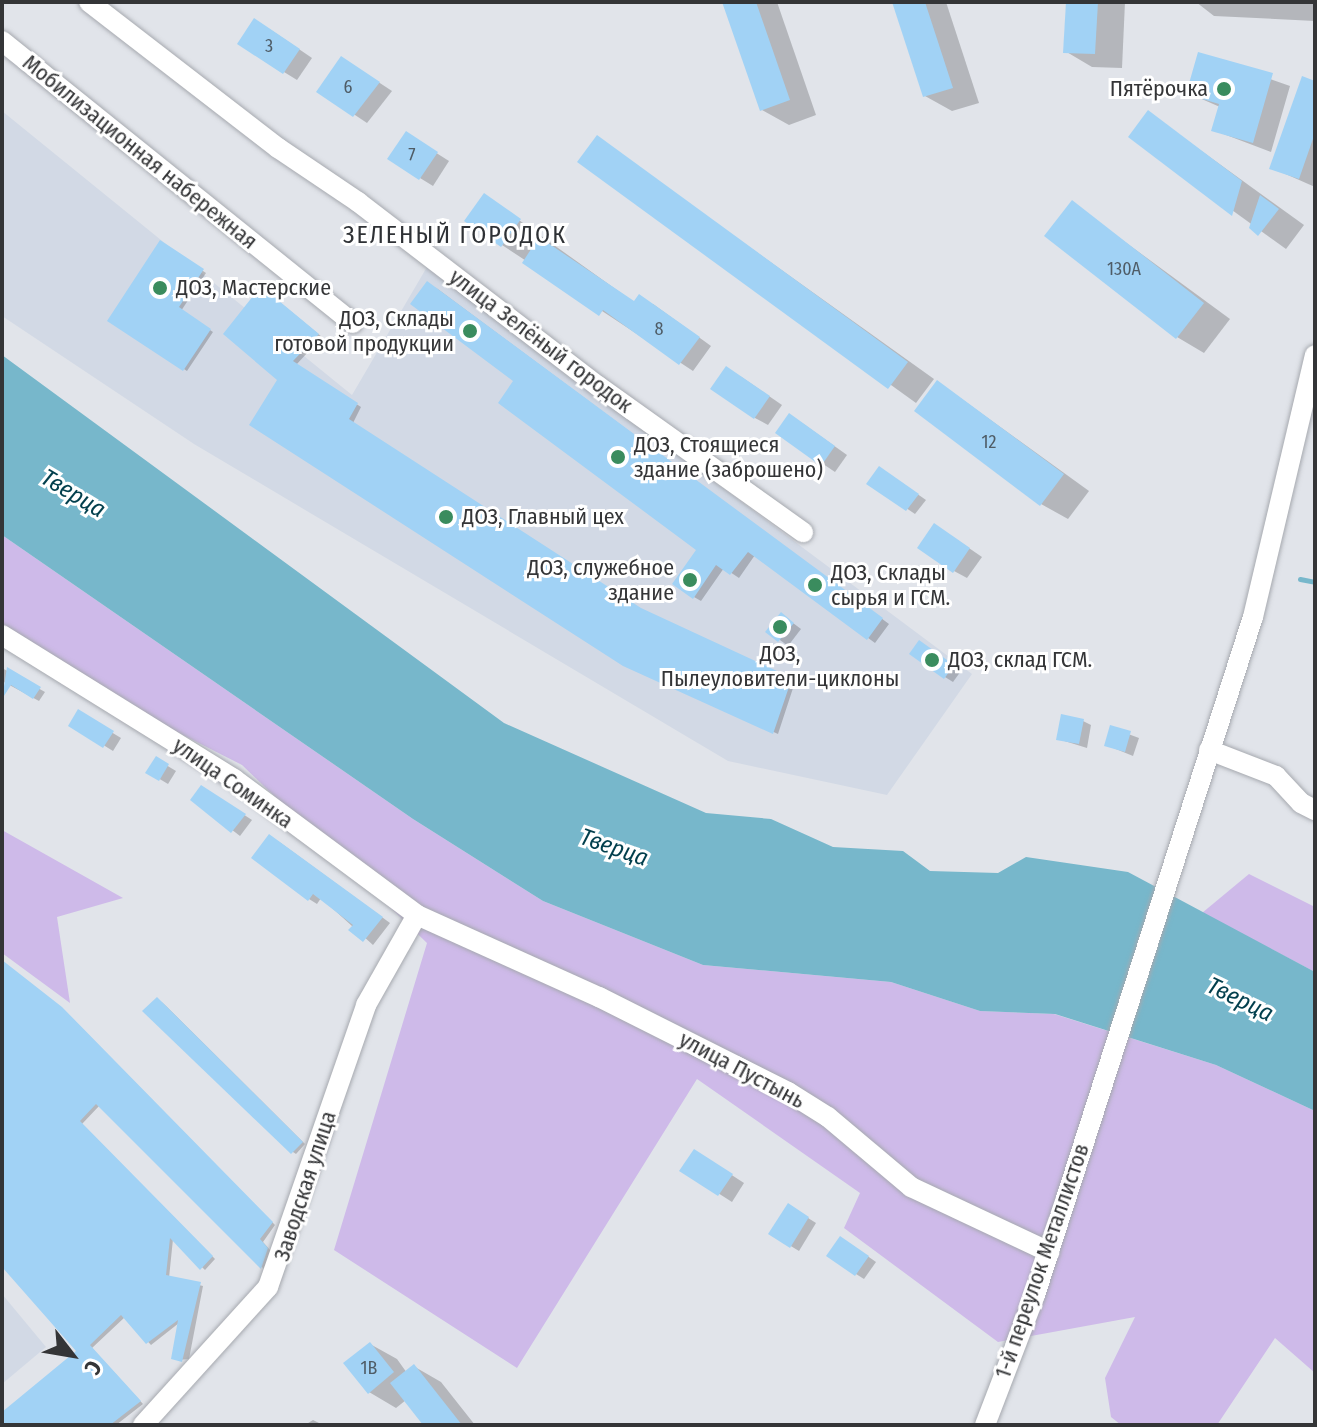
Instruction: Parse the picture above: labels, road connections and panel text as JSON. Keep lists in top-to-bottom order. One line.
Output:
{"streets":{"street":["Мобилизационная набережная","улица Зелёный городок","улица Соминка","улица Пустынь","Заводская улица","1-й переулок Металлистов"]},"crossings":[["улица Соминка","улица Пустынь"],["улица Соминка","Заводская улица"],["улица Пустынь","Заводская улица"],["улица Пустынь","1-й переулок Металлистов"]],"districts":["ЗЕЛЕНЫЙ ГОРОДОК"],"water":["Тверца"],"places":["Пятёрочка","ДОЗ, Мастерские","ДОЗ, Склады готовой продукции","ДОЗ, Стоящиеся здание (заброшено)","ДОЗ, Главный цех","ДОЗ, служебное здание","ДОЗ, Склады сырья и ГСМ.","ДОЗ, Пылеуловители-циклоны","ДОЗ, склад ГСМ."],"house_numbers":["3","6","7","130А","8","12","1В"],"north":"bottom right"}
